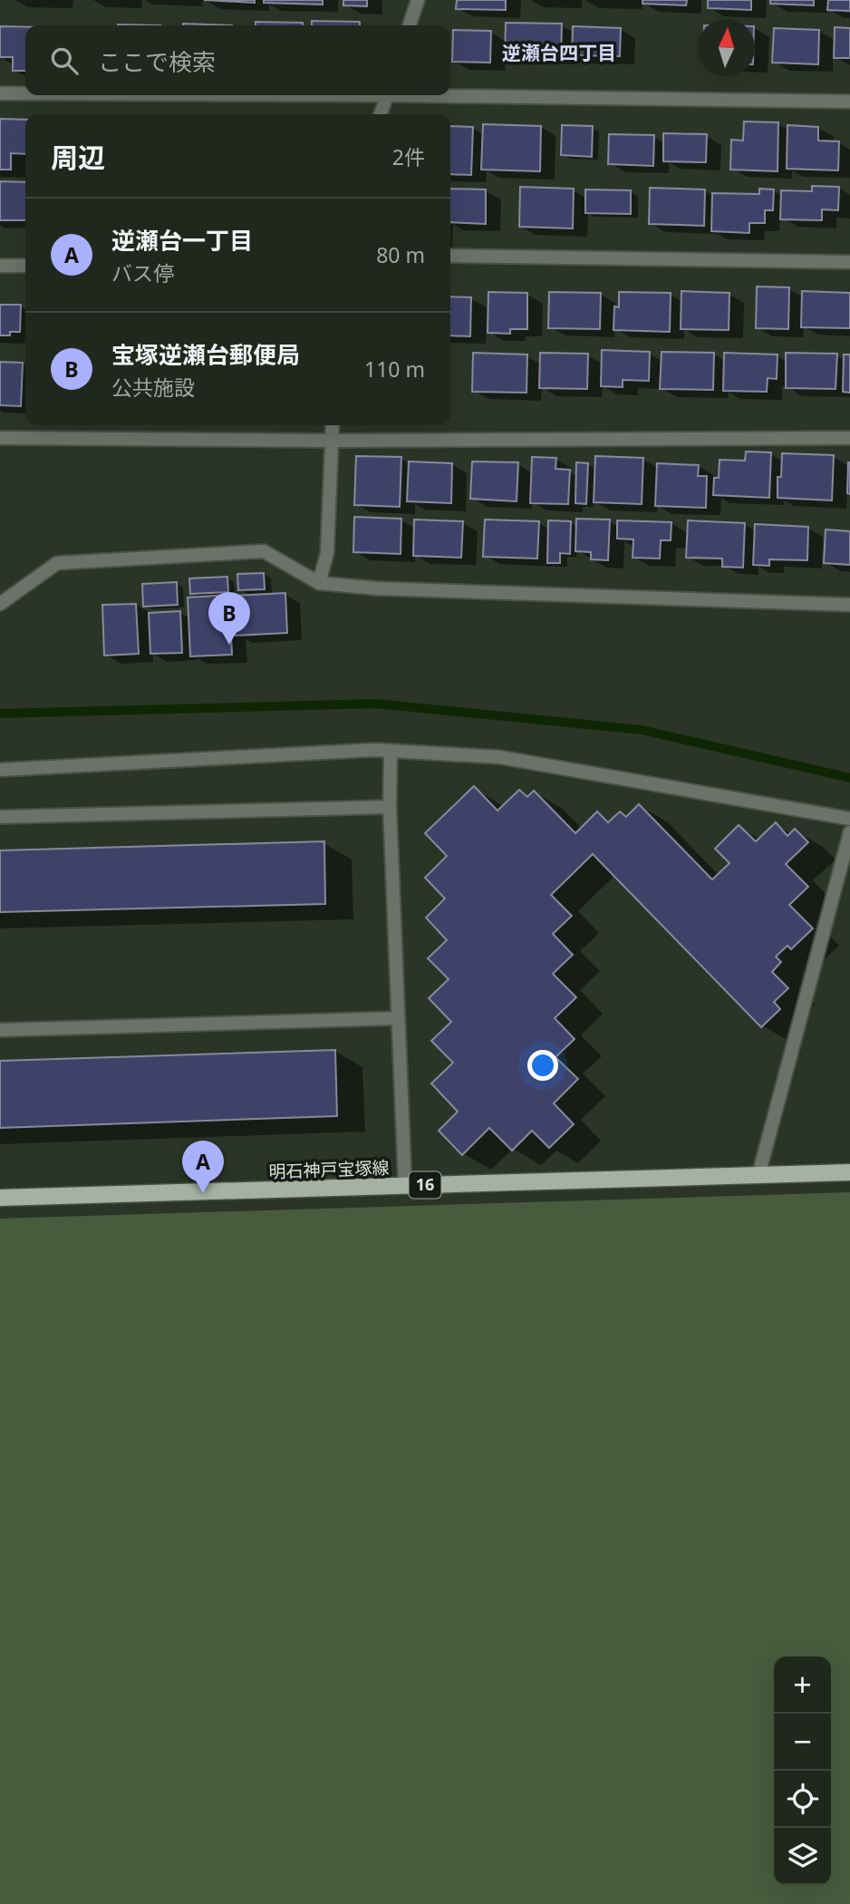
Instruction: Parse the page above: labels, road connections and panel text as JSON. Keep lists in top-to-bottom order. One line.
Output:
{"streets":{"main road":["明石神戸宝塚線","16"]},"districts":["逆瀬台四丁目"],"north":"top","page":{"search":"ここで検索","heading":["周辺","2件"],"list":[{"mark":"A","name":"逆瀬台一丁目","note":"バス停","value":"80 m"},{"mark":"B","name":"宝塚逆瀬台郵便局","note":"公共施設","value":"110 m"}],"pins":["B","A"],"map_buttons":["+","−"]}}
